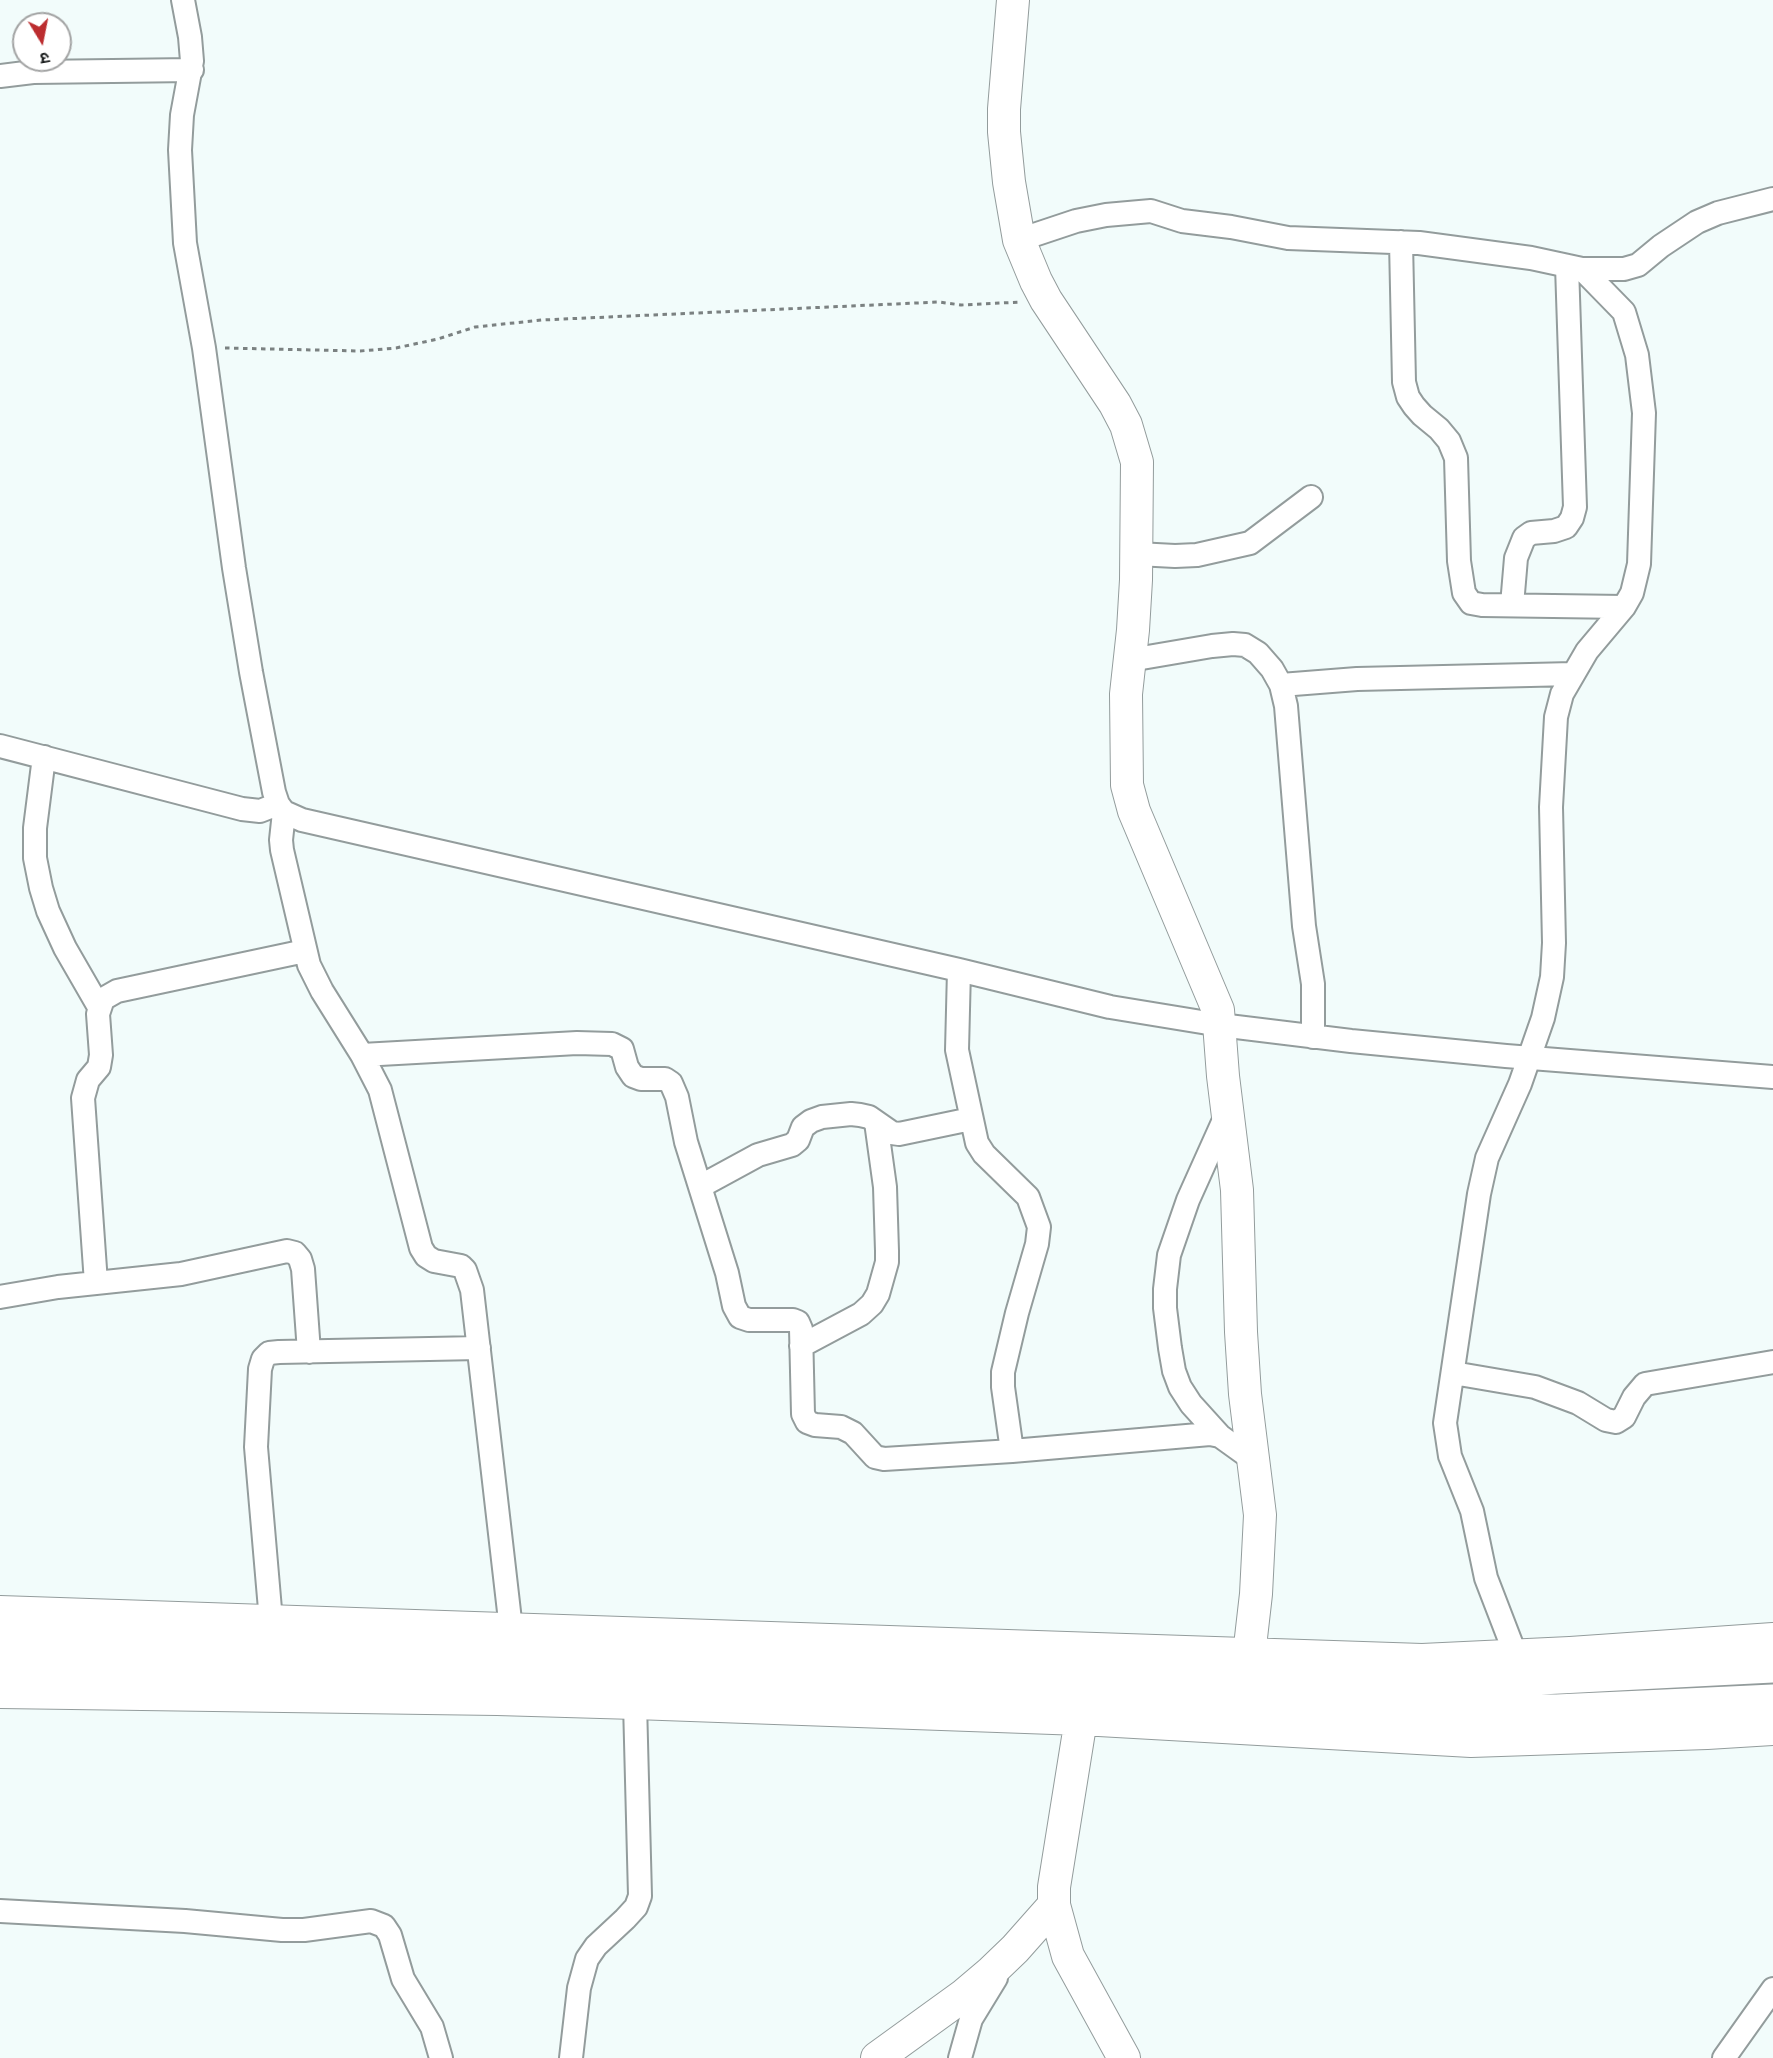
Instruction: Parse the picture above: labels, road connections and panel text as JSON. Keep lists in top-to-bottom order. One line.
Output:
{"north":"bottom"}
